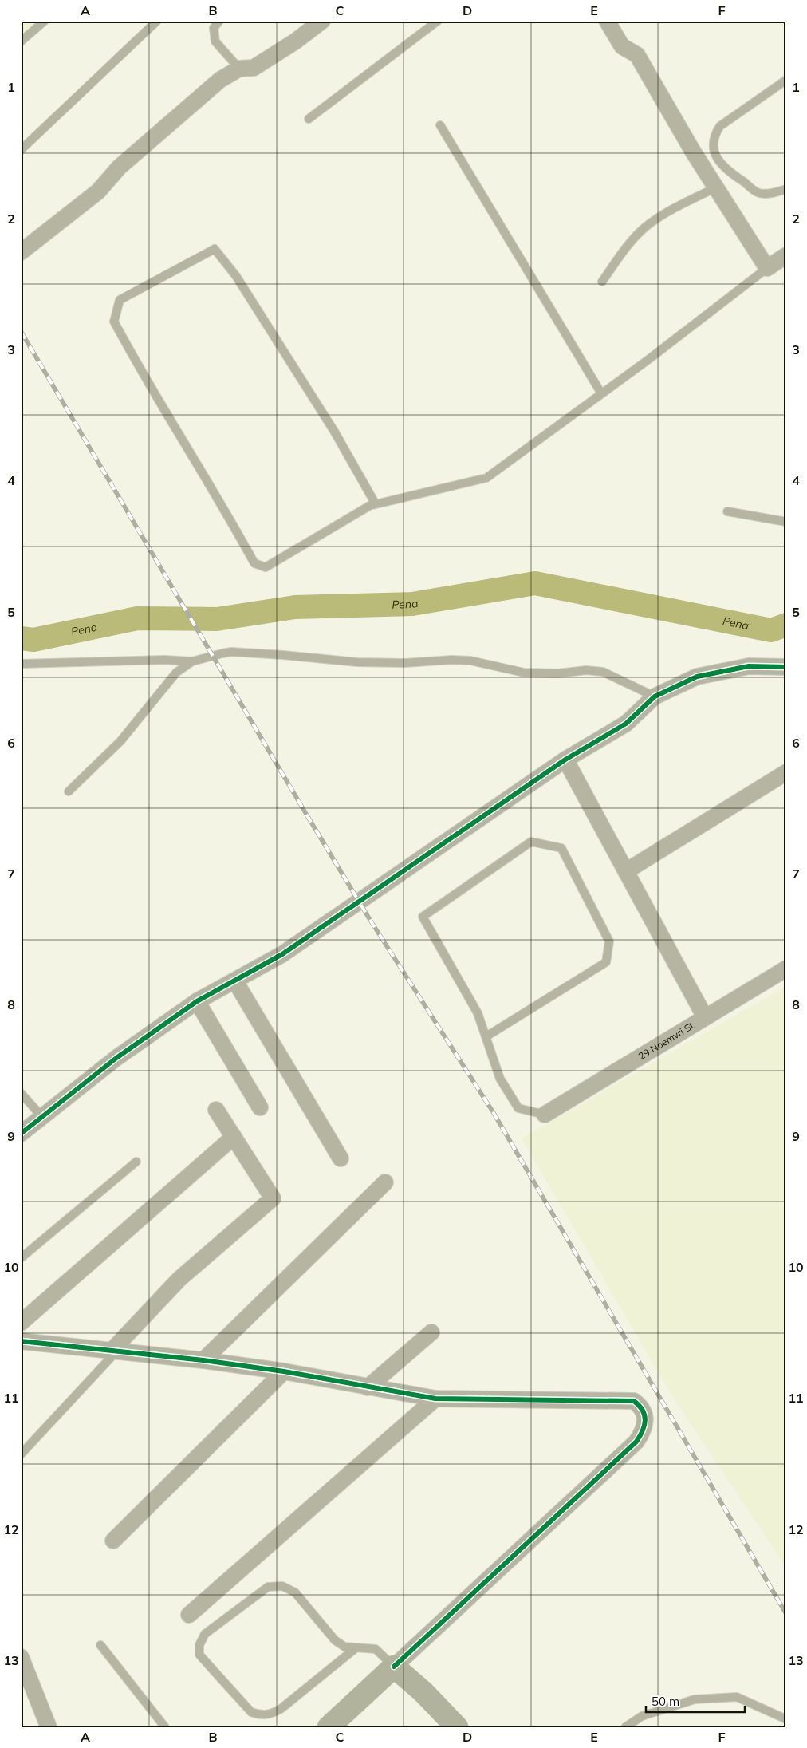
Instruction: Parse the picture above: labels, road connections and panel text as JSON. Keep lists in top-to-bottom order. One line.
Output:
{"streets":{"street":["29 Noemvri St"]},"water":["Pena"],"scale_bar":"50 m","grid":{"columns":["A","B","C","D","E","F"],"rows":["1","2","3","4","5","6","7","8","9","10","11","12","13"]}}
